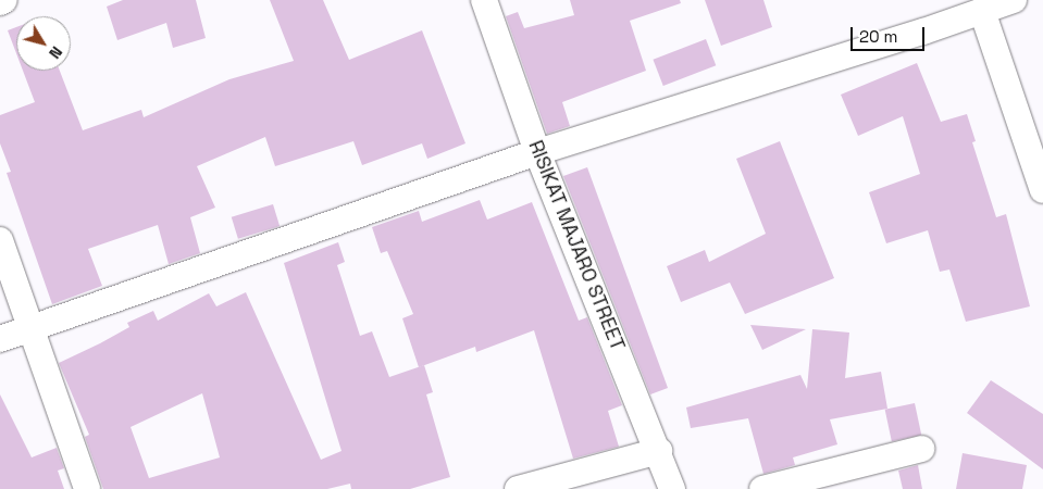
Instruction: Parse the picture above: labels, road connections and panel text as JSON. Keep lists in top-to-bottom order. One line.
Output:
{"streets":{"street":["RISIKAT MAJARO STREET"]},"scale_bar":"20 m","north":"bottom right"}
